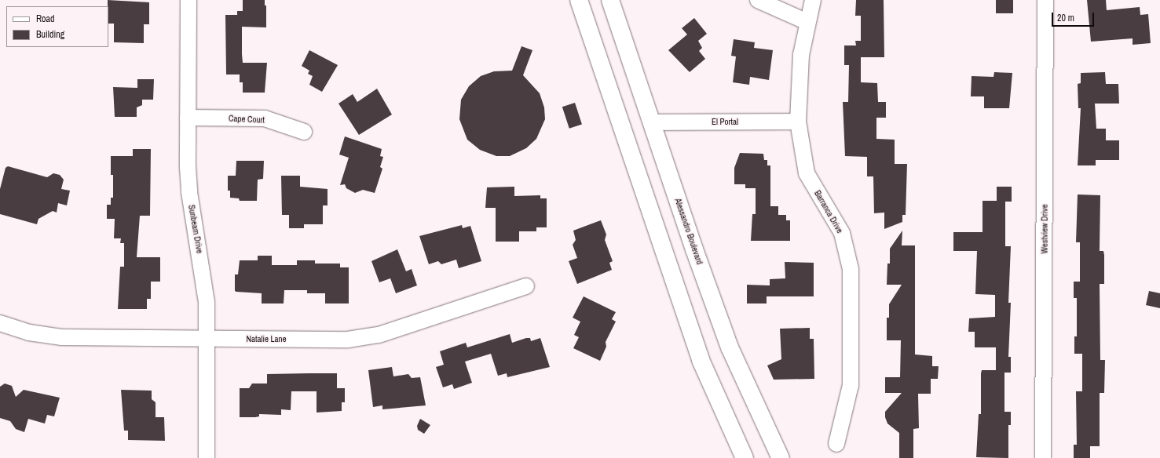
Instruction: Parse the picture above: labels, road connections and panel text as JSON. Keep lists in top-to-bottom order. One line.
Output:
{"streets":{"main road":["Alessandro Boulevard"],"street":["Cape Court","El Portal","Barranca Drive","Sunbeam Drive","Westview Drive","Natalie Lane"]},"crossings":[["Cape Court","Sunbeam Drive"],["El Portal","Barranca Drive"],["El Portal","Alessandro Boulevard"],["Sunbeam Drive","Natalie Lane"]],"legend":["Road","Building"],"scale_bar":"20 m"}
